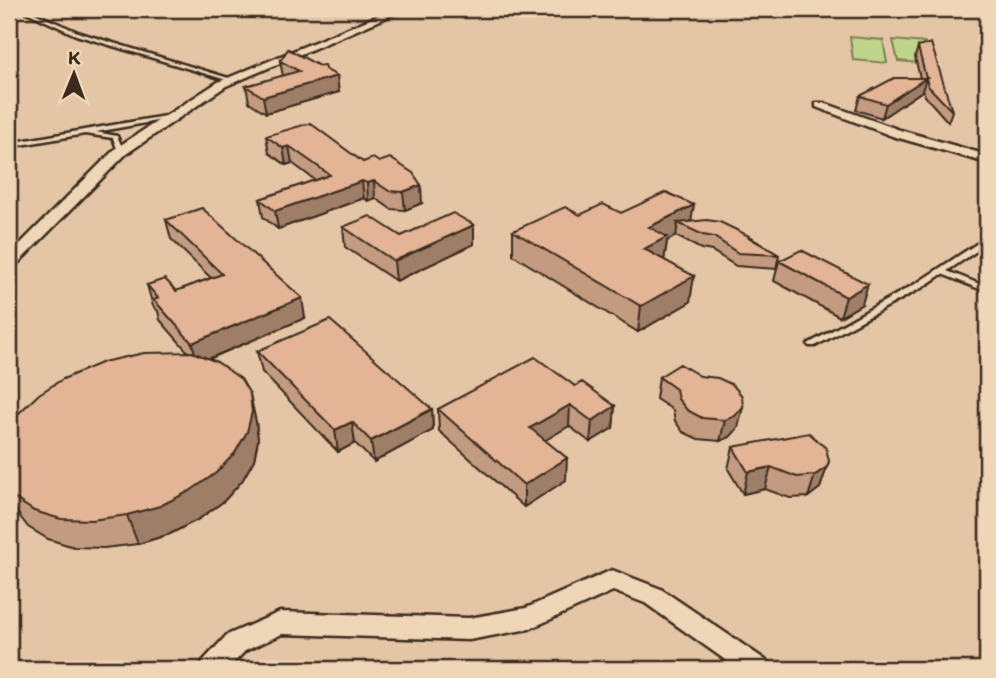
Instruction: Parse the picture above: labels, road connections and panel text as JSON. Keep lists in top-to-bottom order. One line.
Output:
{"north":"top"}
